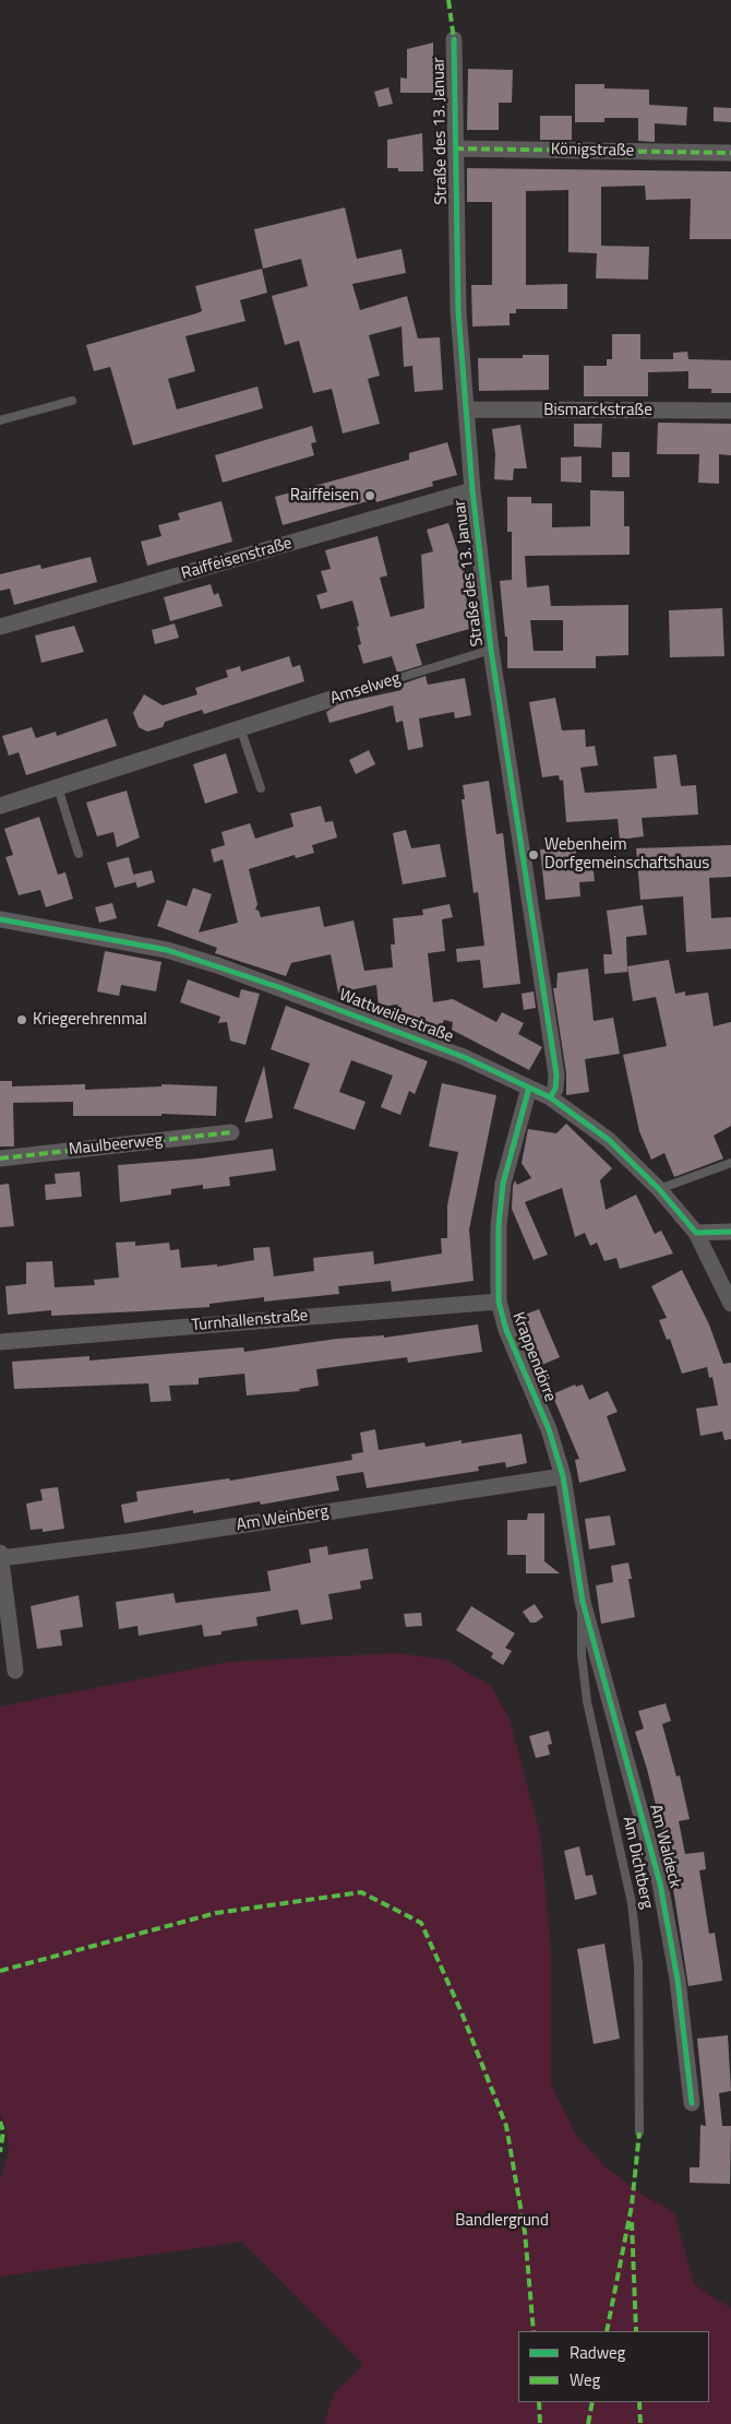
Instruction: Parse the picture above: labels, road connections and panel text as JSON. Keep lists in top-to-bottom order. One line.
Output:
{"streets":{"street":["Straße des 13. Januar","Königstraße","Bismarckstraße","Raiffeisenstraße","Amselweg","Wattweilerstraße","Maulbeerweg","Turnhallenstraße","Krappendörre","Am Weinberg","Am Waldeck"],"lane":["Am Dichtberg"]},"crossings":[["Straße des 13. Januar","Königstraße"],["Straße des 13. Januar","Bismarckstraße"],["Straße des 13. Januar","Raiffeisenstraße"],["Straße des 13. Januar","Amselweg"],["Straße des 13. Januar","Wattweilerstraße"],["Wattweilerstraße","Krappendörre"],["Turnhallenstraße","Krappendörre"],["Krappendörre","Am Weinberg"],["Krappendörre","Am Waldeck"],["Krappendörre","Am Dichtberg"],["Am Waldeck","Am Dichtberg"]],"parks":["Bandlergrund"],"places":["Raiffeisen","Webenheim Dorfgemeinschaftshaus","Kriegerehrenmal"],"legend":["Radweg","Weg"]}
